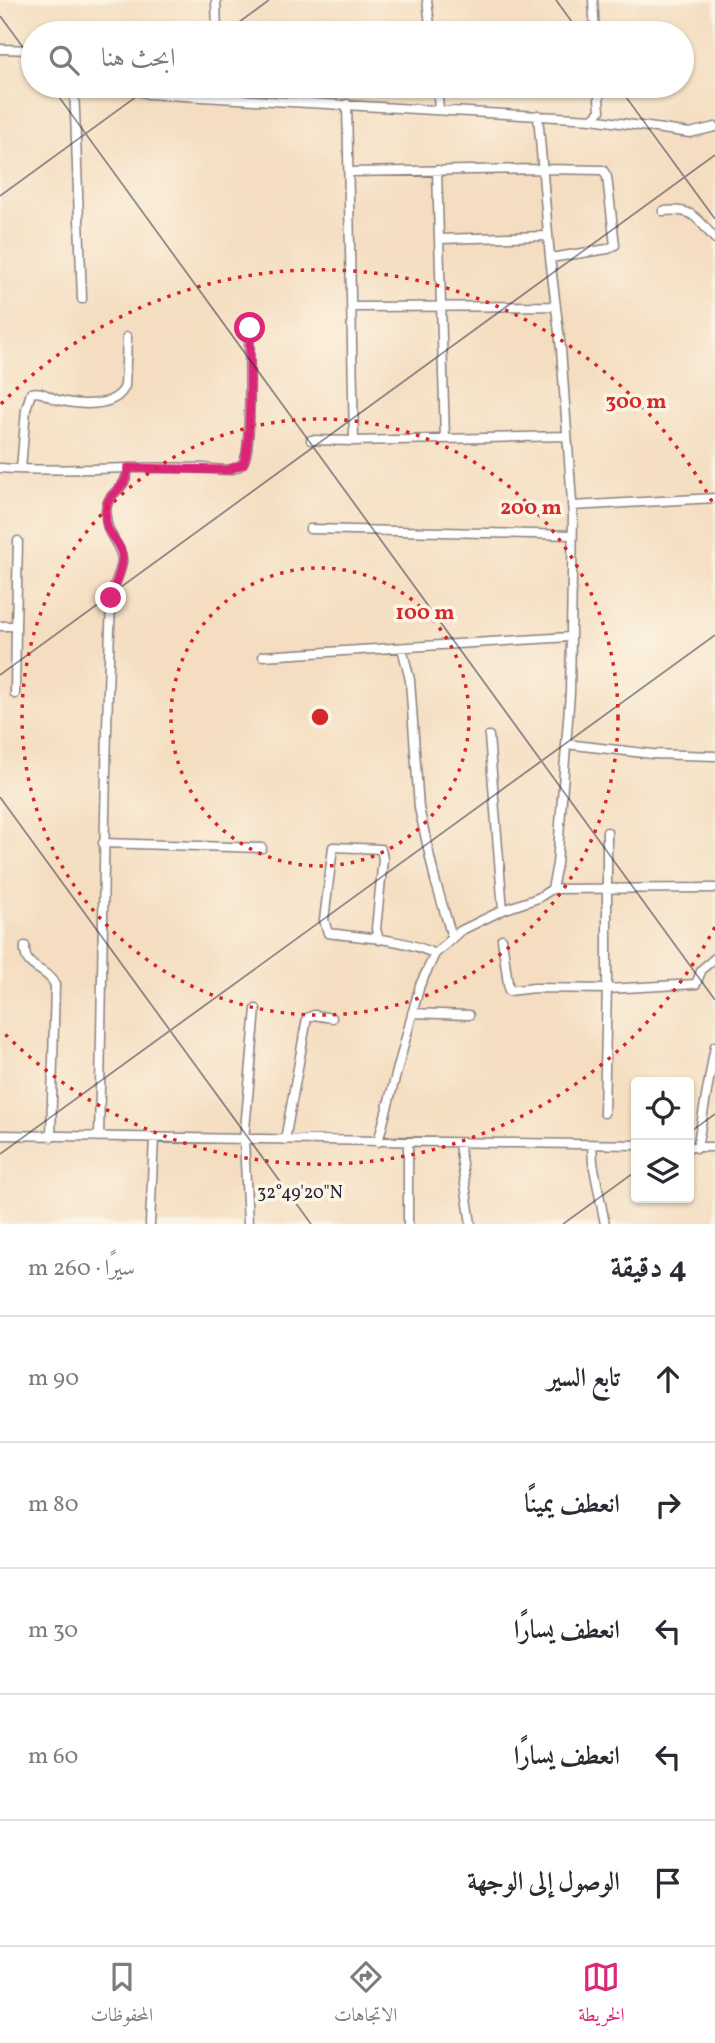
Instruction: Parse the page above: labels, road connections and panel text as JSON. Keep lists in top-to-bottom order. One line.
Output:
{"page":{"search":"ابحث هنا","heading":["4 دقيقة","سيرًا · 260 m"],"list":[["تابع السير","90 m"],["انعطف يمينًا","80 m"],["انعطف يسارًا","30 m"],["انعطف يسارًا","60 m"],"الوصول إلى الوجهة"],"nav":["الخريطة","الاتجاهات","المحفوظات"]},"coordinates":["32°49'20\"N"],"rings":["300 m","200 m","100 m"]}
